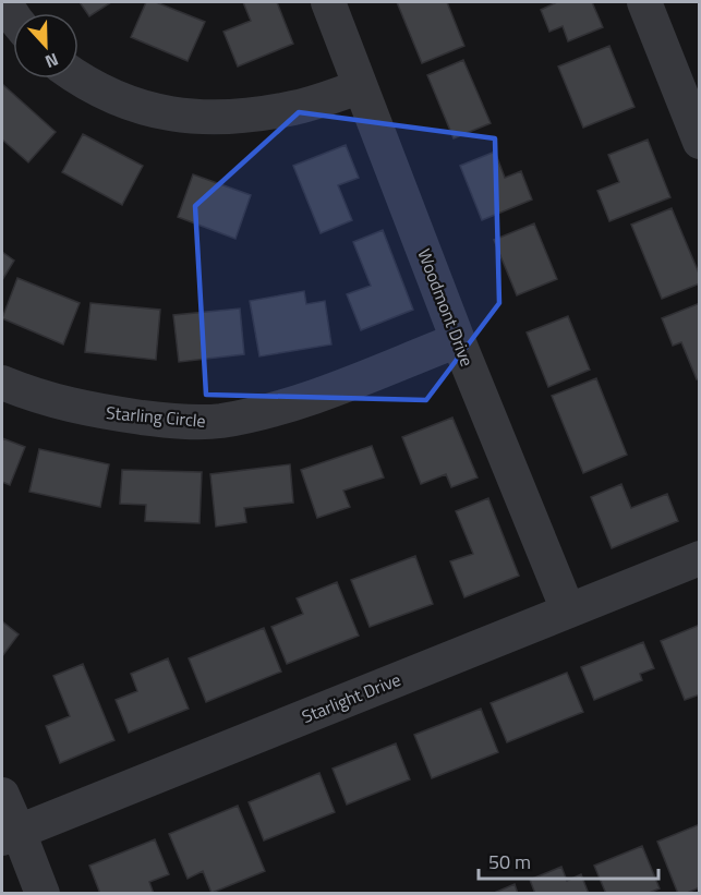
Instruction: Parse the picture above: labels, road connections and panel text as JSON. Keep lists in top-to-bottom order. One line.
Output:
{"streets":{"street":["Woodmont Drive","Starling Circle","Starlight Drive"]},"crossings":[["Woodmont Drive","Starling Circle"],["Woodmont Drive","Starlight Drive"]],"scale_bar":"50 m","north":"bottom"}
